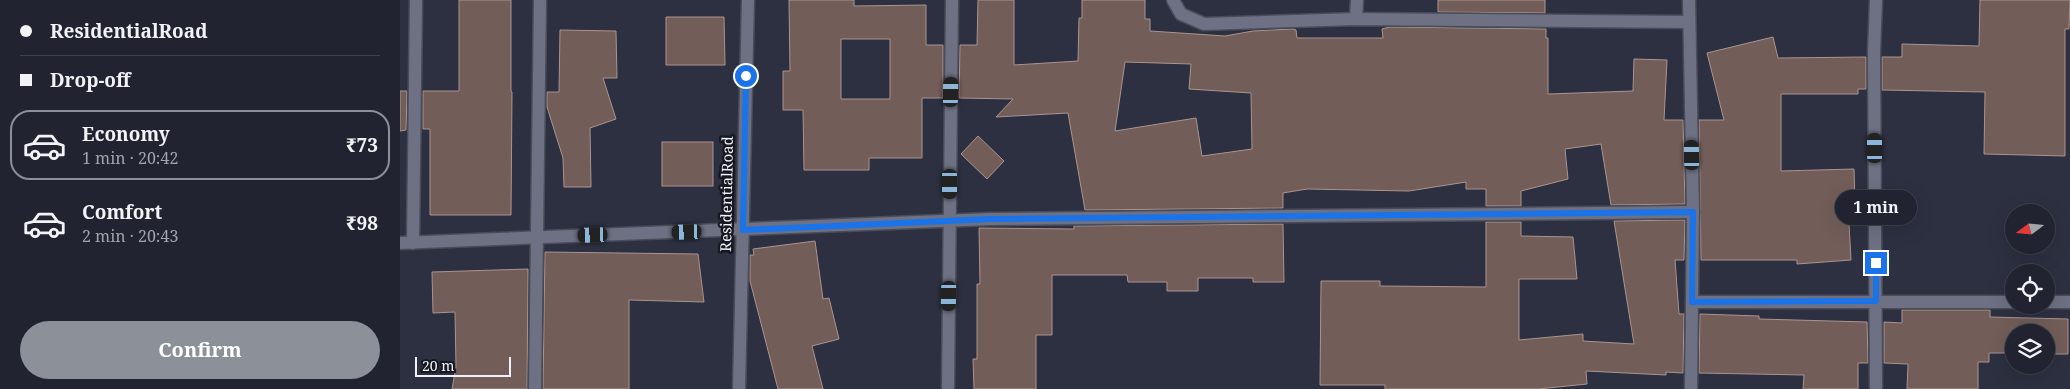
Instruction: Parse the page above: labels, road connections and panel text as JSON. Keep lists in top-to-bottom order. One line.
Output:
{"streets":{"street":["ResidentialRoad"]},"scale_bar":"20 m","north":"left","page":{"banner":["ResidentialRoad","Drop-off"],"list":[{"name":"Economy","note":"1 min · 20:42","value":"₹73"},{"name":"Comfort","note":"2 min · 20:43","value":"₹98"}],"bubble":"1 min","buttons":"Confirm","scale":"20 m"}}
